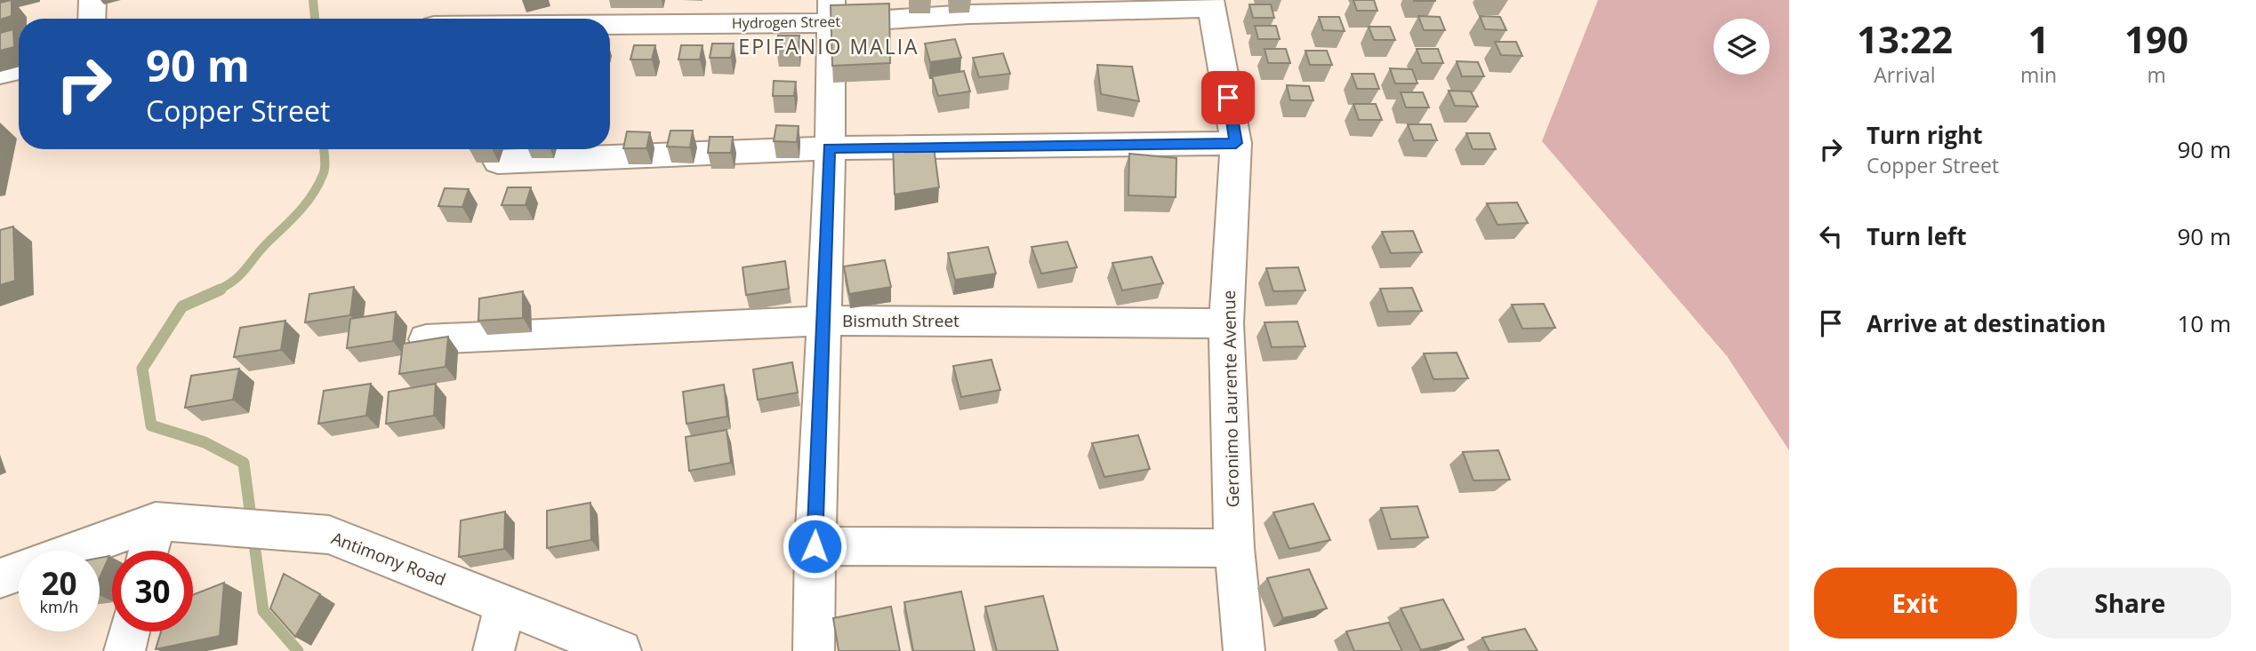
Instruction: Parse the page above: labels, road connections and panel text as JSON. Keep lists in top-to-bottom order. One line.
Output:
{"streets":{"street":["Hydrogen Street","Bismuth Street","Geronimo Laurente Avenue","Antimony Road"]},"crossings":[["Hydrogen Street","Geronimo Laurente Avenue"],["Bismuth Street","Geronimo Laurente Avenue"]],"districts":["EPIFANIO MALIA"],"page":{"eta":["13:22","Arrival","1","min","190","m"],"turn":["90 m","Copper Street"],"list":[{"name":"Turn right","note":"Copper Street","value":"90 m"},{"name":"Turn left","value":"90 m"},{"name":"Arrive at destination","value":"10 m"}],"speed":"20 km/h","limit":"30","buttons":["Exit","Share"]}}
